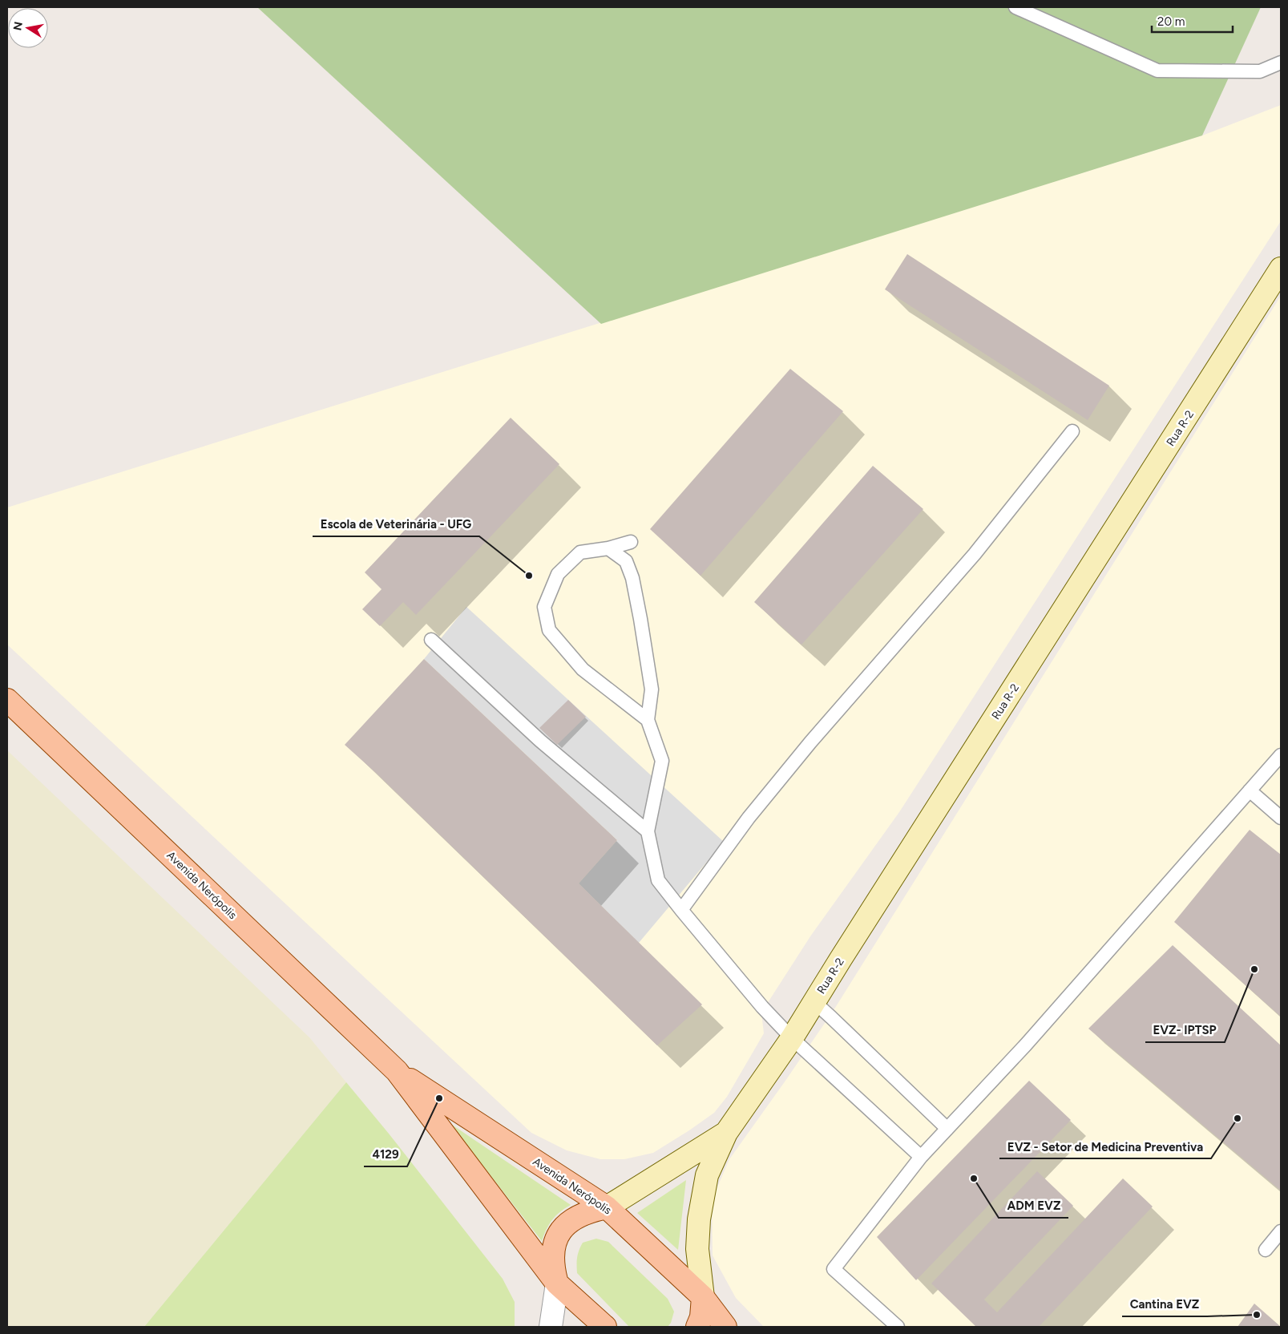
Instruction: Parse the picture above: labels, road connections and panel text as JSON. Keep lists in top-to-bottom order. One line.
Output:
{"streets":{"main road":["Avenida Nerópolis"],"street":["Rua R-2"]},"crossings":[["Rua R-2","Avenida Nerópolis"]],"places":["Escola de Veterinária - UFG","EVZ- IPTSP","4129","EVZ - Setor de Medicina Preventiva","ADM EVZ","Cantina EVZ"],"scale_bar":"20 m","north":"left"}
